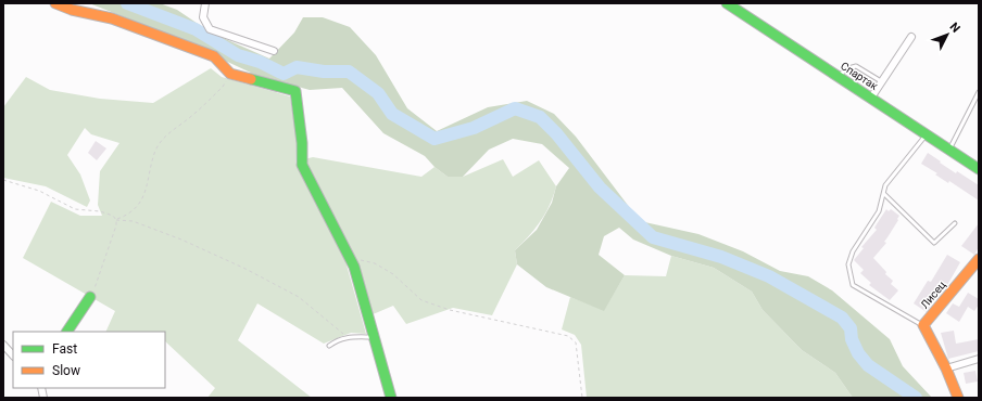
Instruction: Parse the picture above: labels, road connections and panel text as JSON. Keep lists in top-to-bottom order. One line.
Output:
{"streets":{"street":["Спартак","Лисец"]},"legend":["Fast","Slow"],"north":"top right"}
